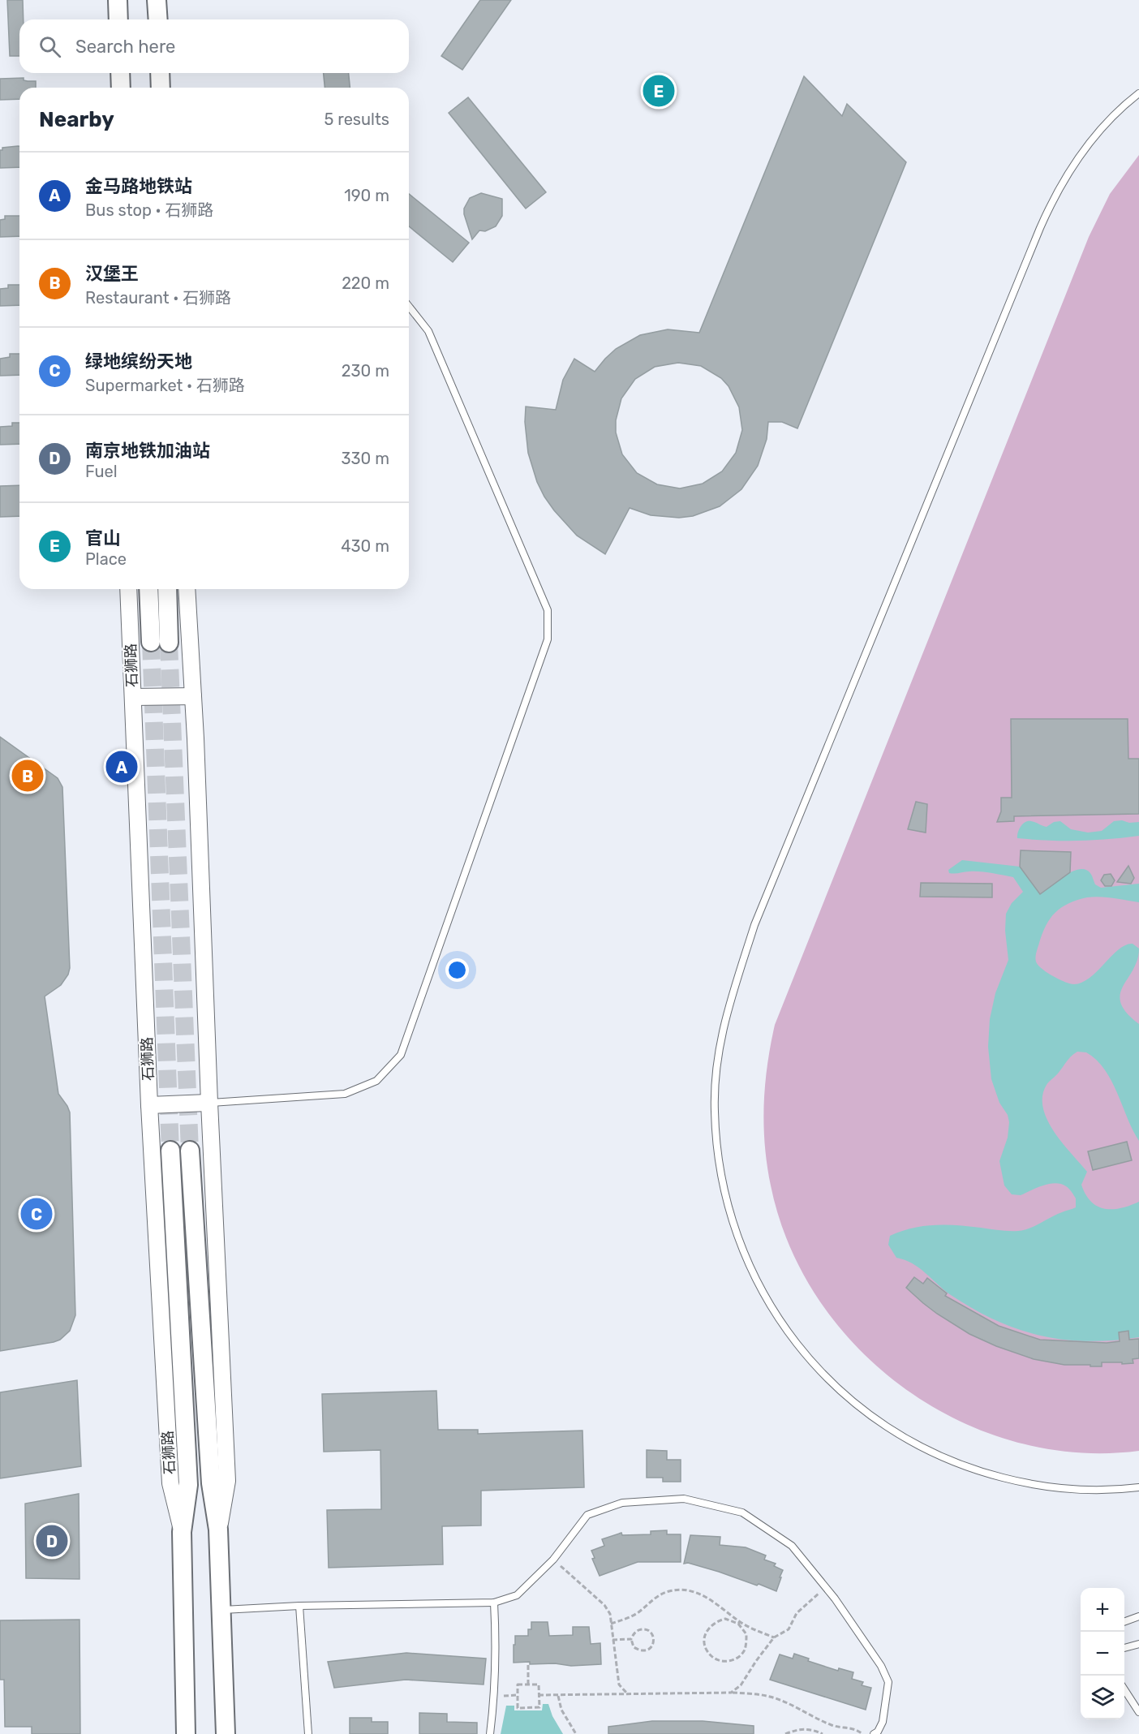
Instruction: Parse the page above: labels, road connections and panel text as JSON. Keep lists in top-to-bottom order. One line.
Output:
{"streets":{"main road":["石狮路"]},"page":{"search":"Search here","pins":["E","A","B","C","D"],"heading":["Nearby","5 results"],"list":[{"mark":"A","name":"金马路地铁站","note":"Bus stop · 石狮路","value":"190 m"},{"mark":"B","name":"汉堡王","note":"Restaurant · 石狮路","value":"220 m"},{"mark":"C","name":"绿地缤纷天地","note":"Supermarket · 石狮路","value":"230 m"},{"mark":"D","name":"南京地铁加油站","note":"Fuel","value":"330 m"},{"mark":"E","name":"官山","note":"Place","value":"430 m"}],"map_buttons":["+","−"]}}
